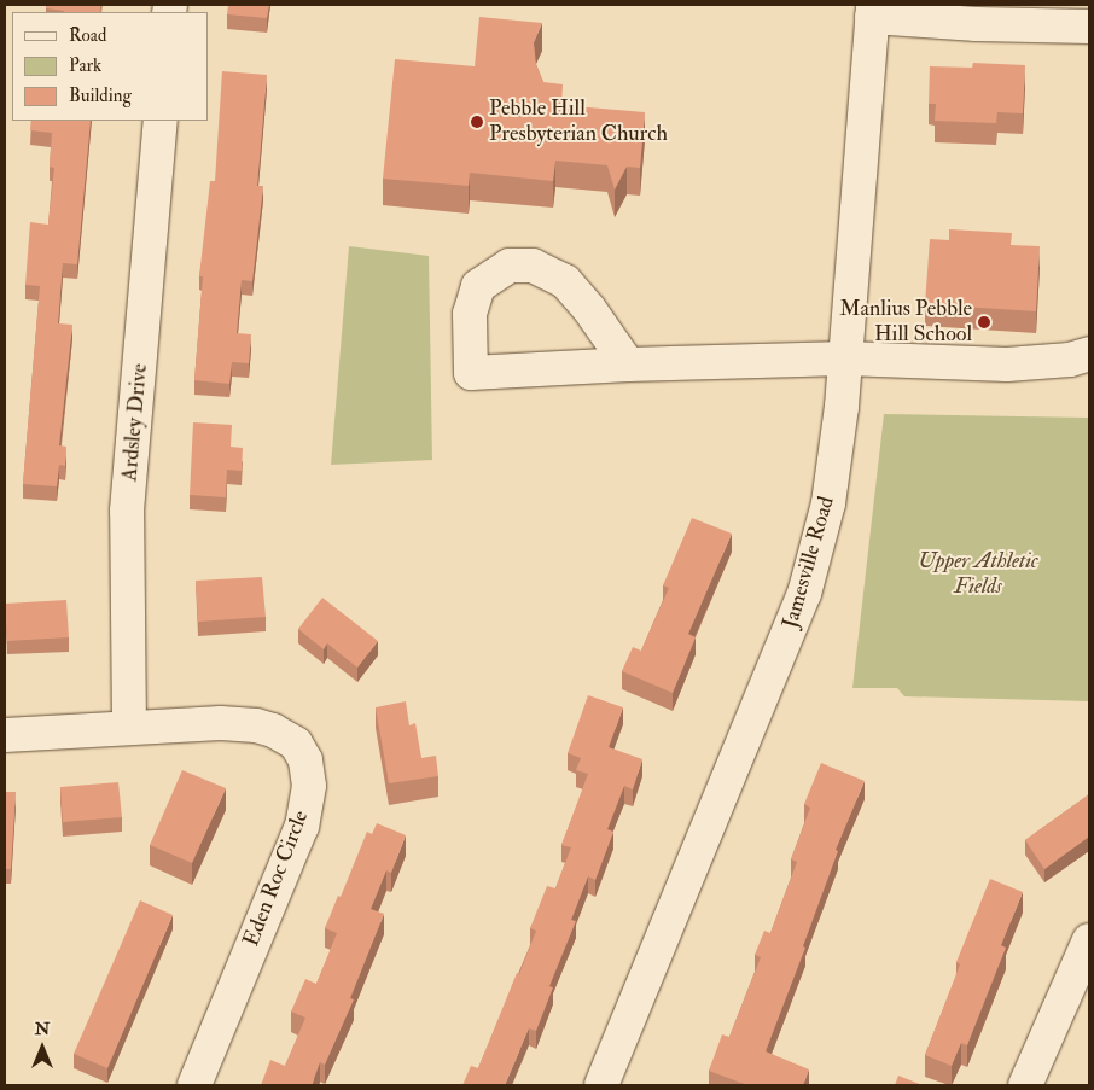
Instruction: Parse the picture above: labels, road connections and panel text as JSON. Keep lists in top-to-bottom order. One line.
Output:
{"streets":{"street":["Ardsley Drive","Jamesville Road","Eden Roc Circle"]},"crossings":[["Ardsley Drive","Eden Roc Circle"]],"parks":["Upper Athletic Fields"],"places":["Pebble Hill Presbyterian Church","Manlius Pebble Hill School"],"legend":["Road","Park","Building"],"north":"top"}
